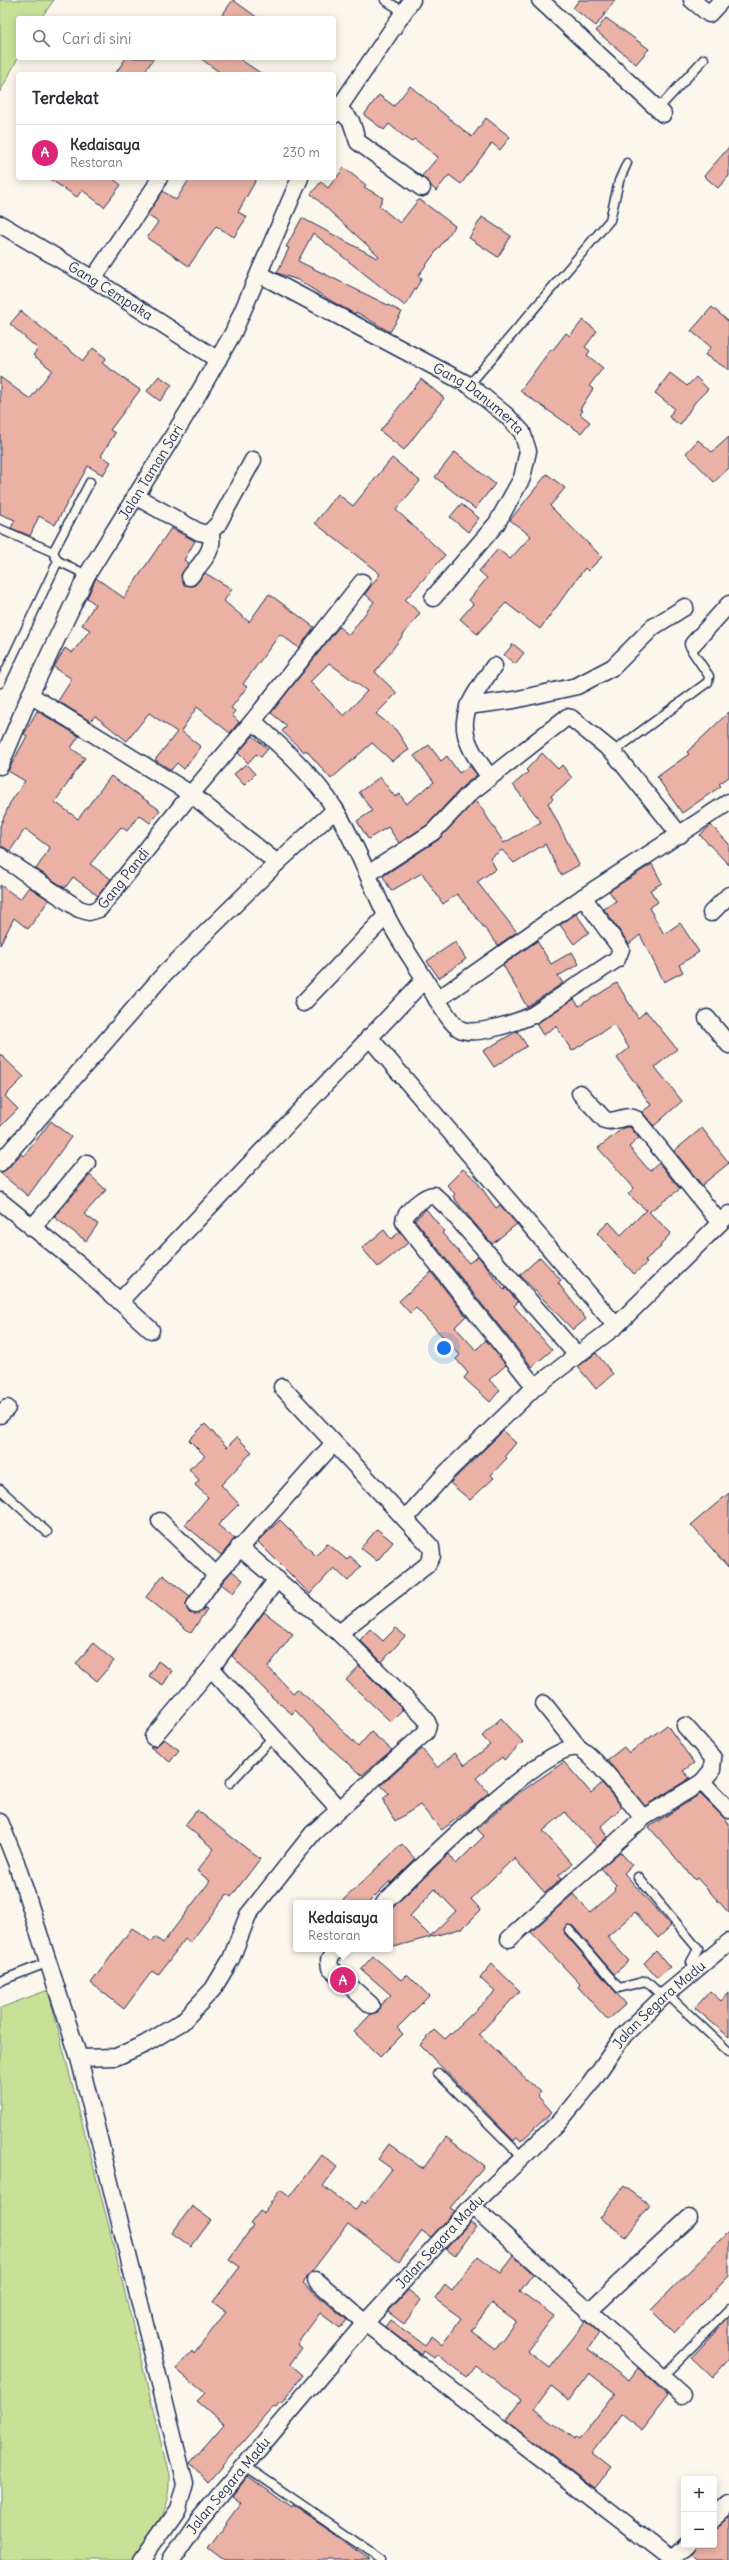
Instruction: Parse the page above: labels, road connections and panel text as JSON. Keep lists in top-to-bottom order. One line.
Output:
{"streets":{"street":["Gang Cempaka","Gang Danumerta","Jalan Taman Sari","Gang Pandi","Jalan Segara Madu"]},"crossings":[["Gang Cempaka","Jalan Taman Sari"],["Gang Danumerta","Jalan Taman Sari"]],"page":{"search":"Cari di sini","heading":"Terdekat","list":[{"mark":"A","name":"Kedaisaya","note":"Restoran","value":"230 m"}],"popup":["Kedaisaya","Restoran"],"pins":"A","map_buttons":["+","−"]}}
